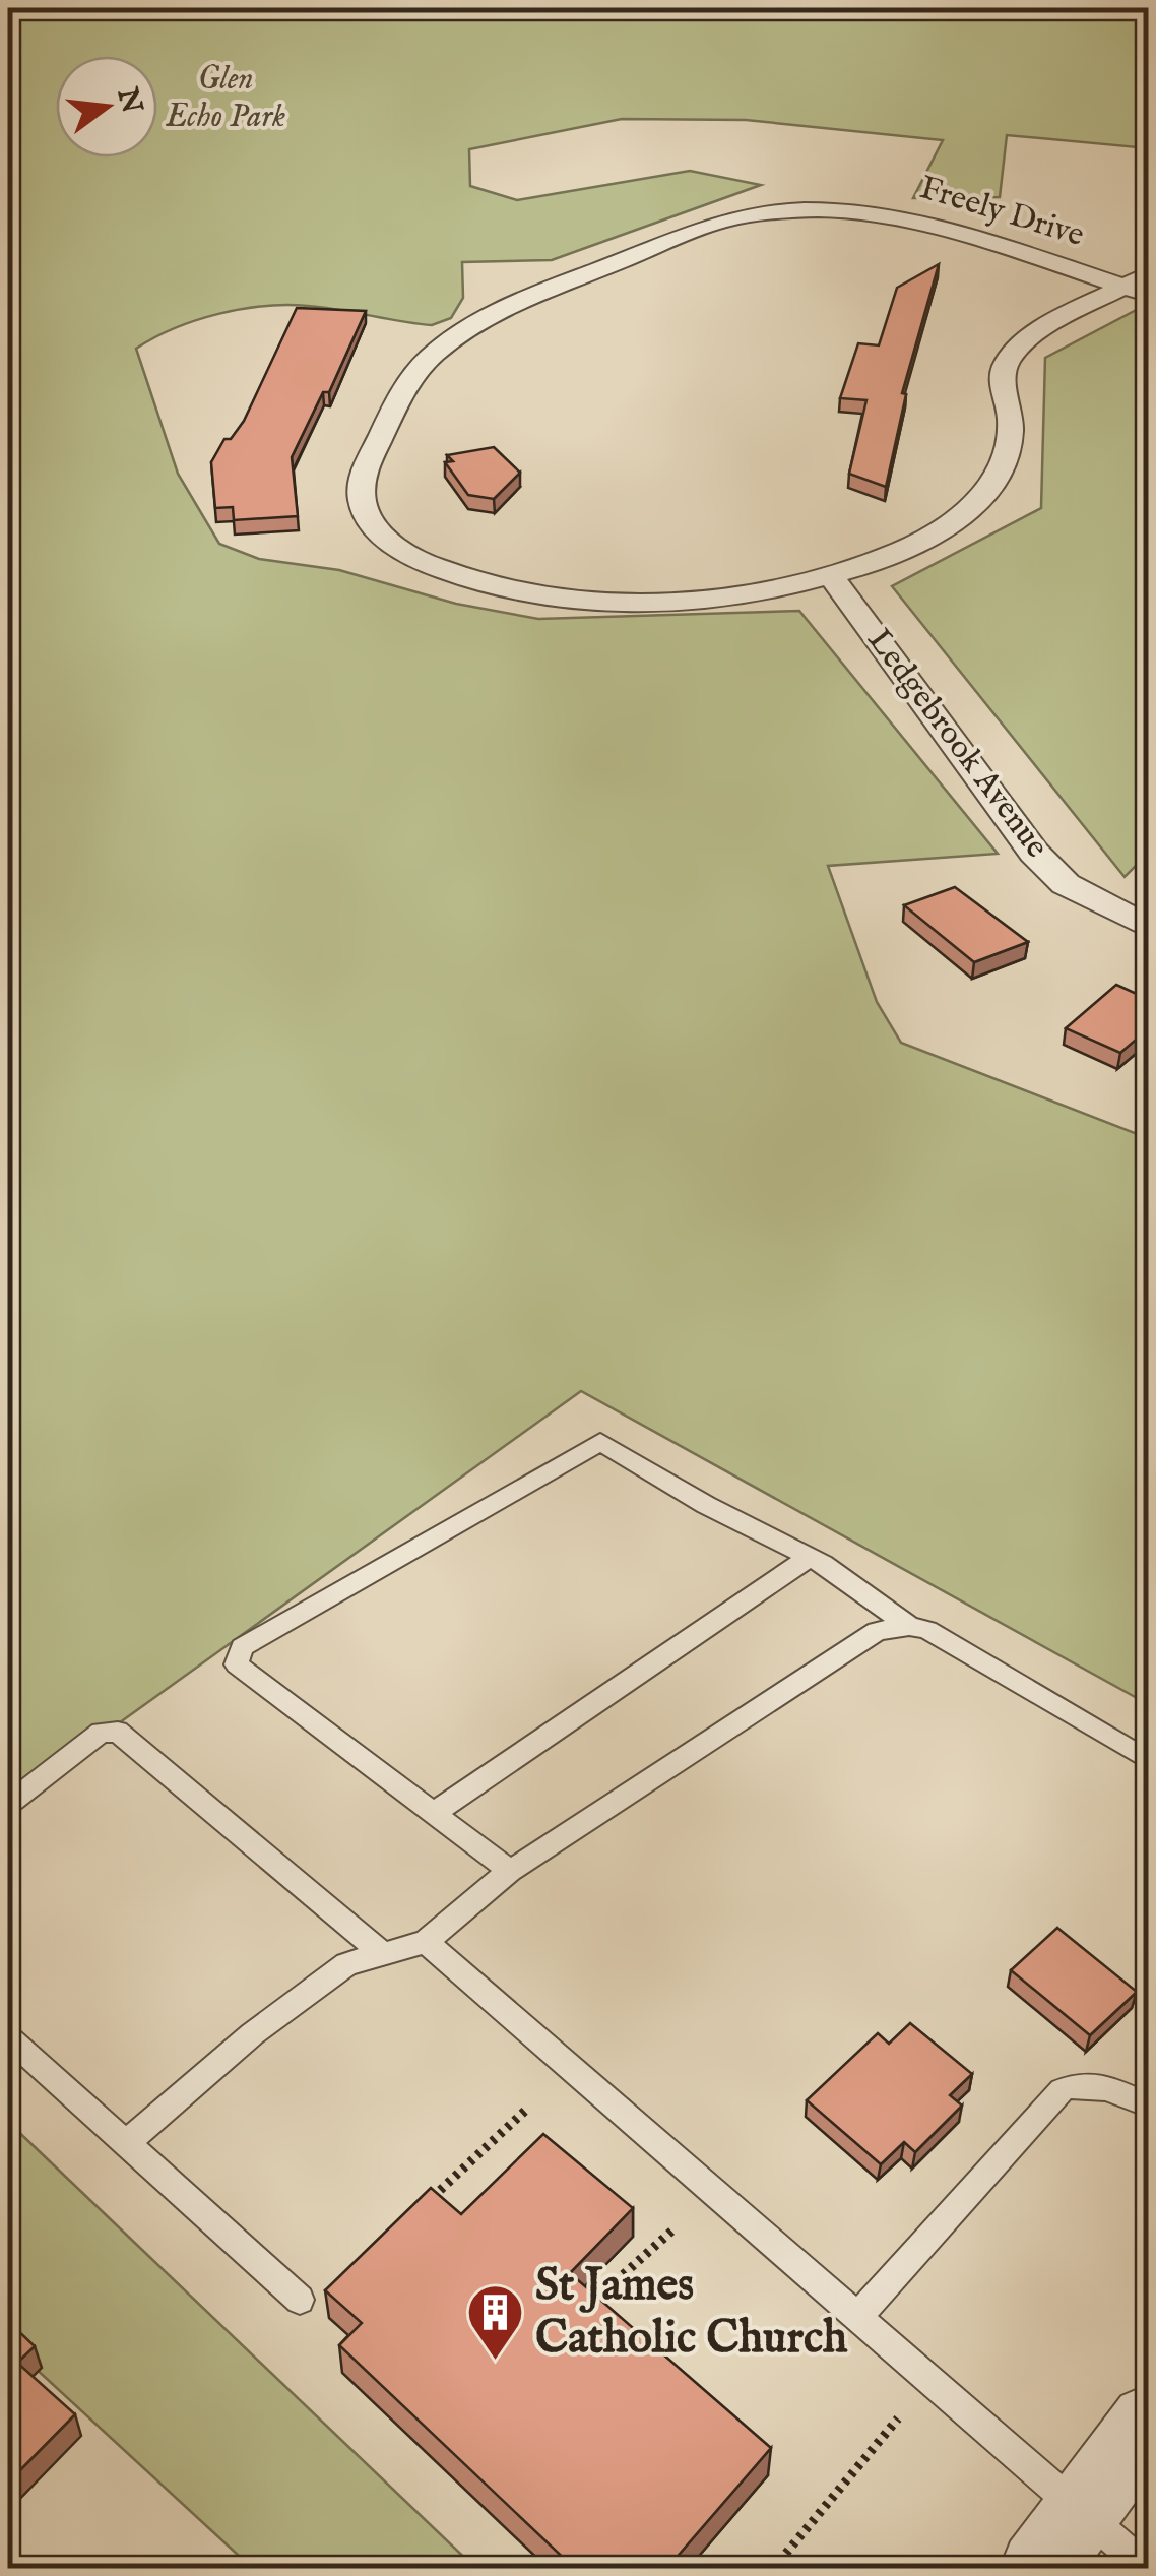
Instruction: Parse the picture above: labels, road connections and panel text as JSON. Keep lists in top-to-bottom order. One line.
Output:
{"streets":{"street":["Freely Drive","Ledgebrook Avenue"]},"crossings":[["Freely Drive","Ledgebrook Avenue"]],"parks":["Glen Echo Park"],"places":{"building":["St James Catholic Church"]},"north":"right"}
